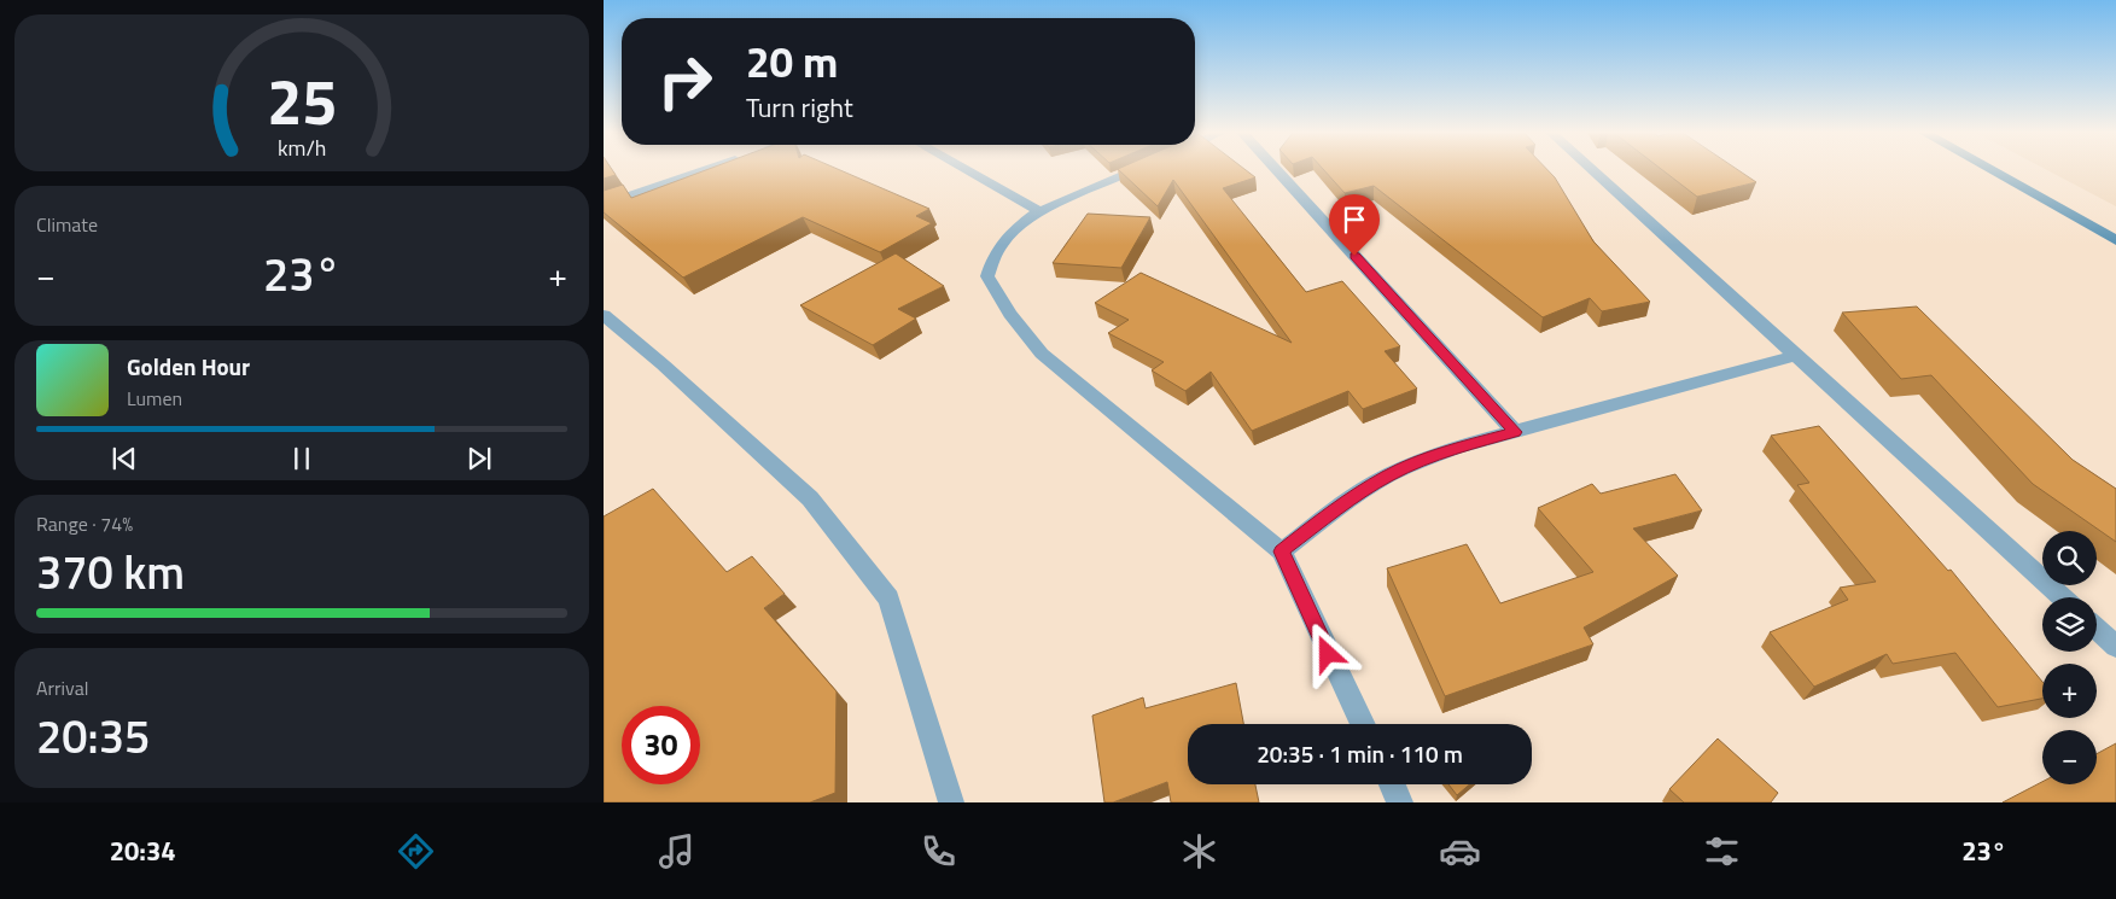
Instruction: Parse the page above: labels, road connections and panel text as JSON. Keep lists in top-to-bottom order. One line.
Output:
{"page":{"turn":["20 m","Turn right"],"tile":["Climate",["Range · 74%","370 km"],["Arrival","20:35"]],"heat":["−","23°","+"],"song":["Golden Hour","Lumen"],"map_buttons":["+","−"],"limit":"30","trip":"20:35 · 1 min · 110 m","tabs":["20:34","23°"],"gauge":["25","km/h"]}}
